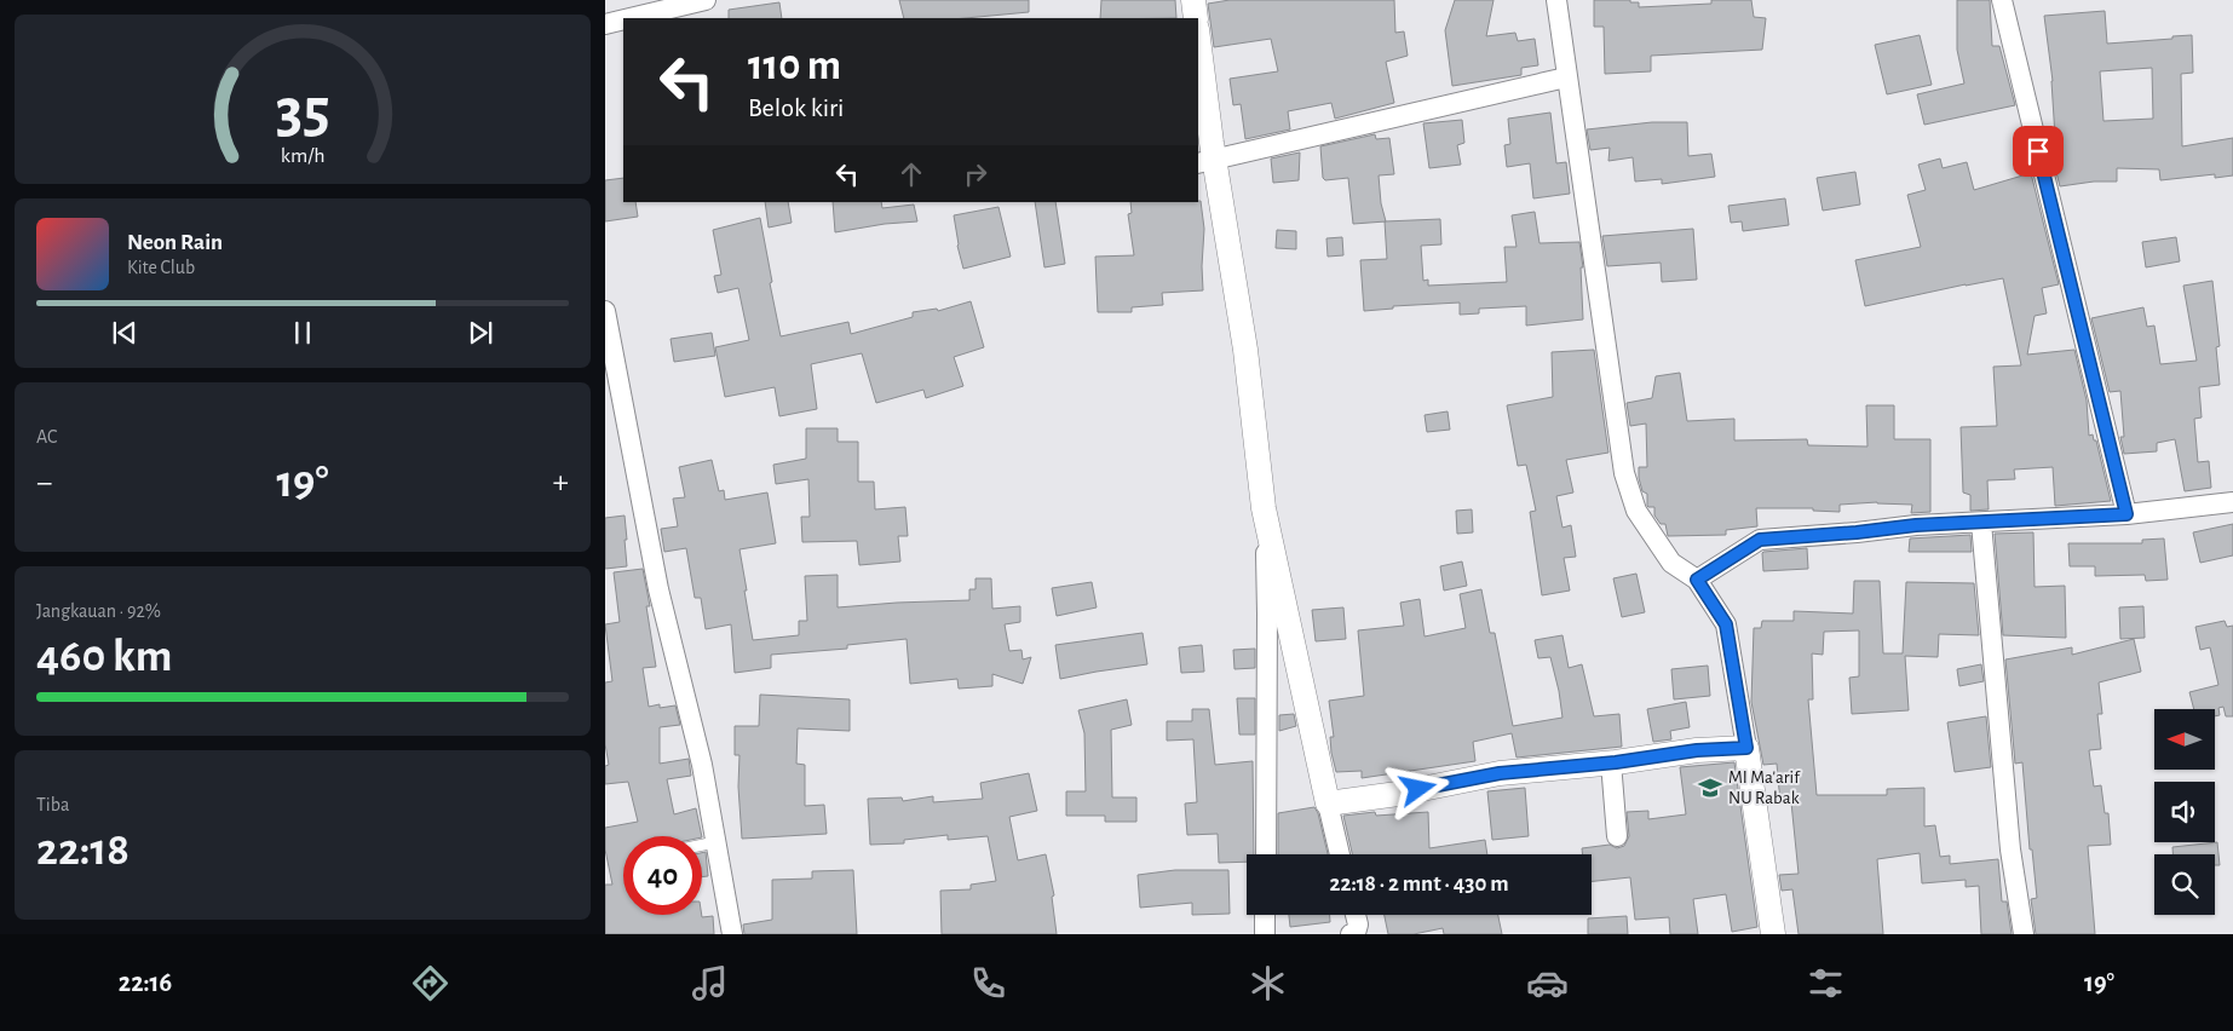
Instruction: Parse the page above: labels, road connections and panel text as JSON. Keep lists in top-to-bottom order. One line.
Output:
{"places":{"school or university":["MI Ma'arif NU Rabak"]},"north":"left","page":{"turn":["110 m","Belok kiri"],"song":["Neon Rain","Kite Club"],"tile":["AC",["Jangkauan · 92%","460 km"],["Tiba","22:18"]],"heat":["−","19°","+"],"limit":"40","trip":"22:18 · 2 mnt · 430 m","tabs":["22:16","19°"],"gauge":["35","km/h"]}}
